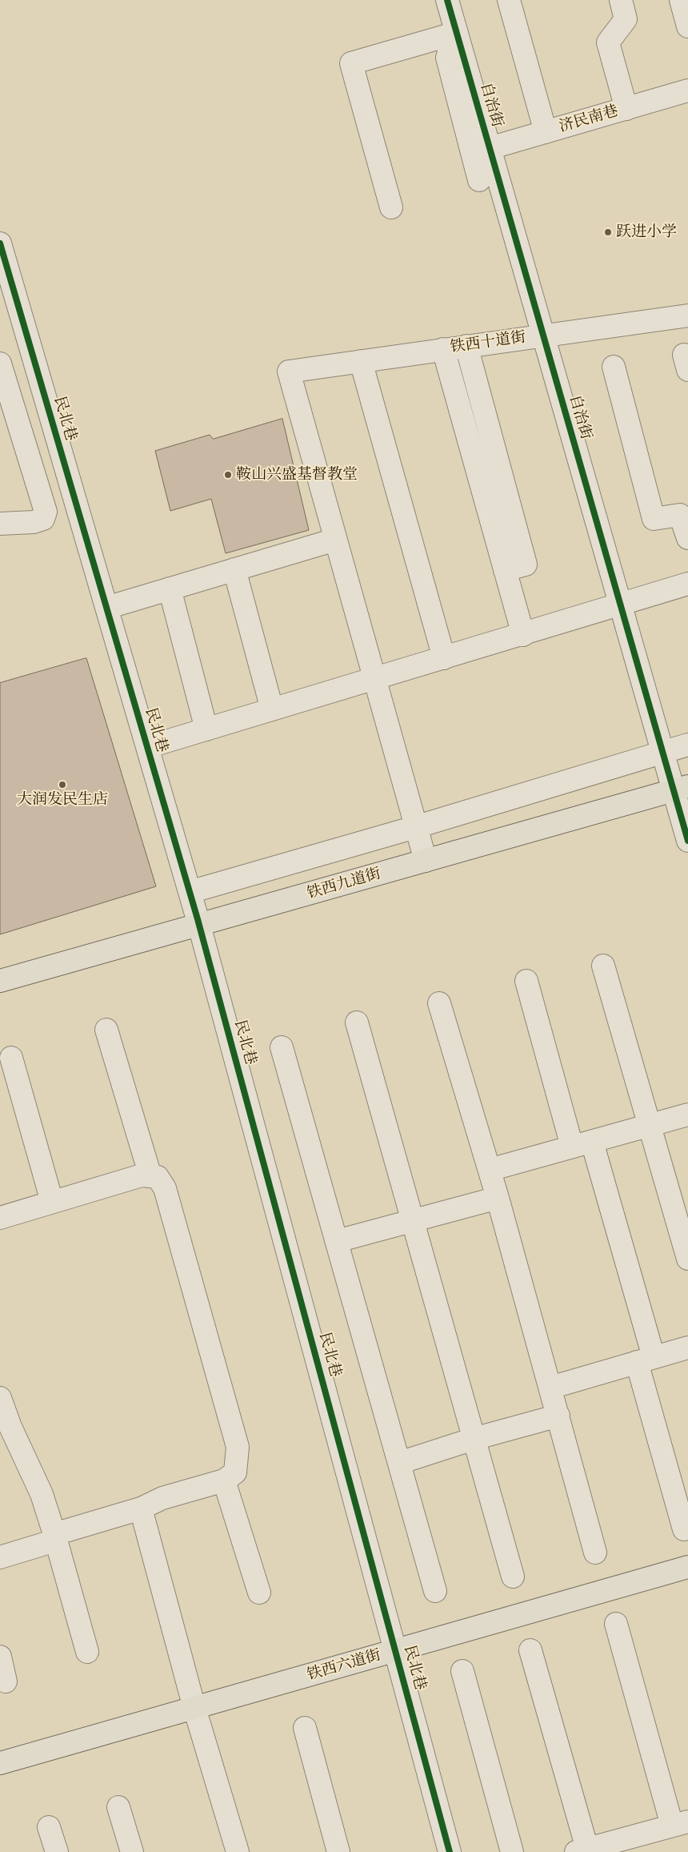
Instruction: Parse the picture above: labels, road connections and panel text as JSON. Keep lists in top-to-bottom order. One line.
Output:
{"streets":{"main road":["铁西九道街","铁西六道街"],"street":["自治街","济民南巷","铁西十道街","民北巷"]},"crossings":[["自治街","济民南巷"],["自治街","铁西十道街"],["自治街","铁西九道街"],["民北巷","铁西九道街"],["民北巷","铁西六道街"]],"places":["跃进小学","鞍山兴盛基督教堂","大润发民生店"]}
